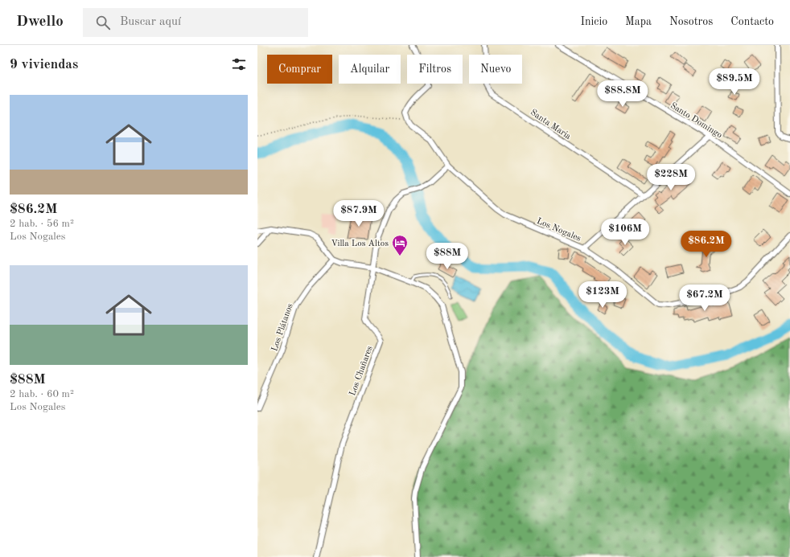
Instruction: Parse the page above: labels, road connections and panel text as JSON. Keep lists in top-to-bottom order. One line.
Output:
{"streets":{"street":["Santo Domingo","Santa Maria","Los Nogales","Los Plátanos","Los Chañares"]},"crossings":[["Los Nogales","Los Chañares"]],"places":{"hotel":["Villa Los Altos"]},"page":{"header":"Dwello","search":"Buscar aquí","nav":["Inicio","Mapa","Nosotros","Contacto"],"heading":"9 viviendas","chip":["Comprar","Alquilar","Filtros","Nuevo"],"price":["$89.5M","$88.8M","$228M","$87.9M","$106M","$86.2M","$88M","$123M","$67.2M"],"list":[{"name":"$86.2M","note":"2 hab. · 56 m² · Los Nogales"},{"name":"$88M","note":"2 hab. · 60 m² · Los Nogales"}]}}
